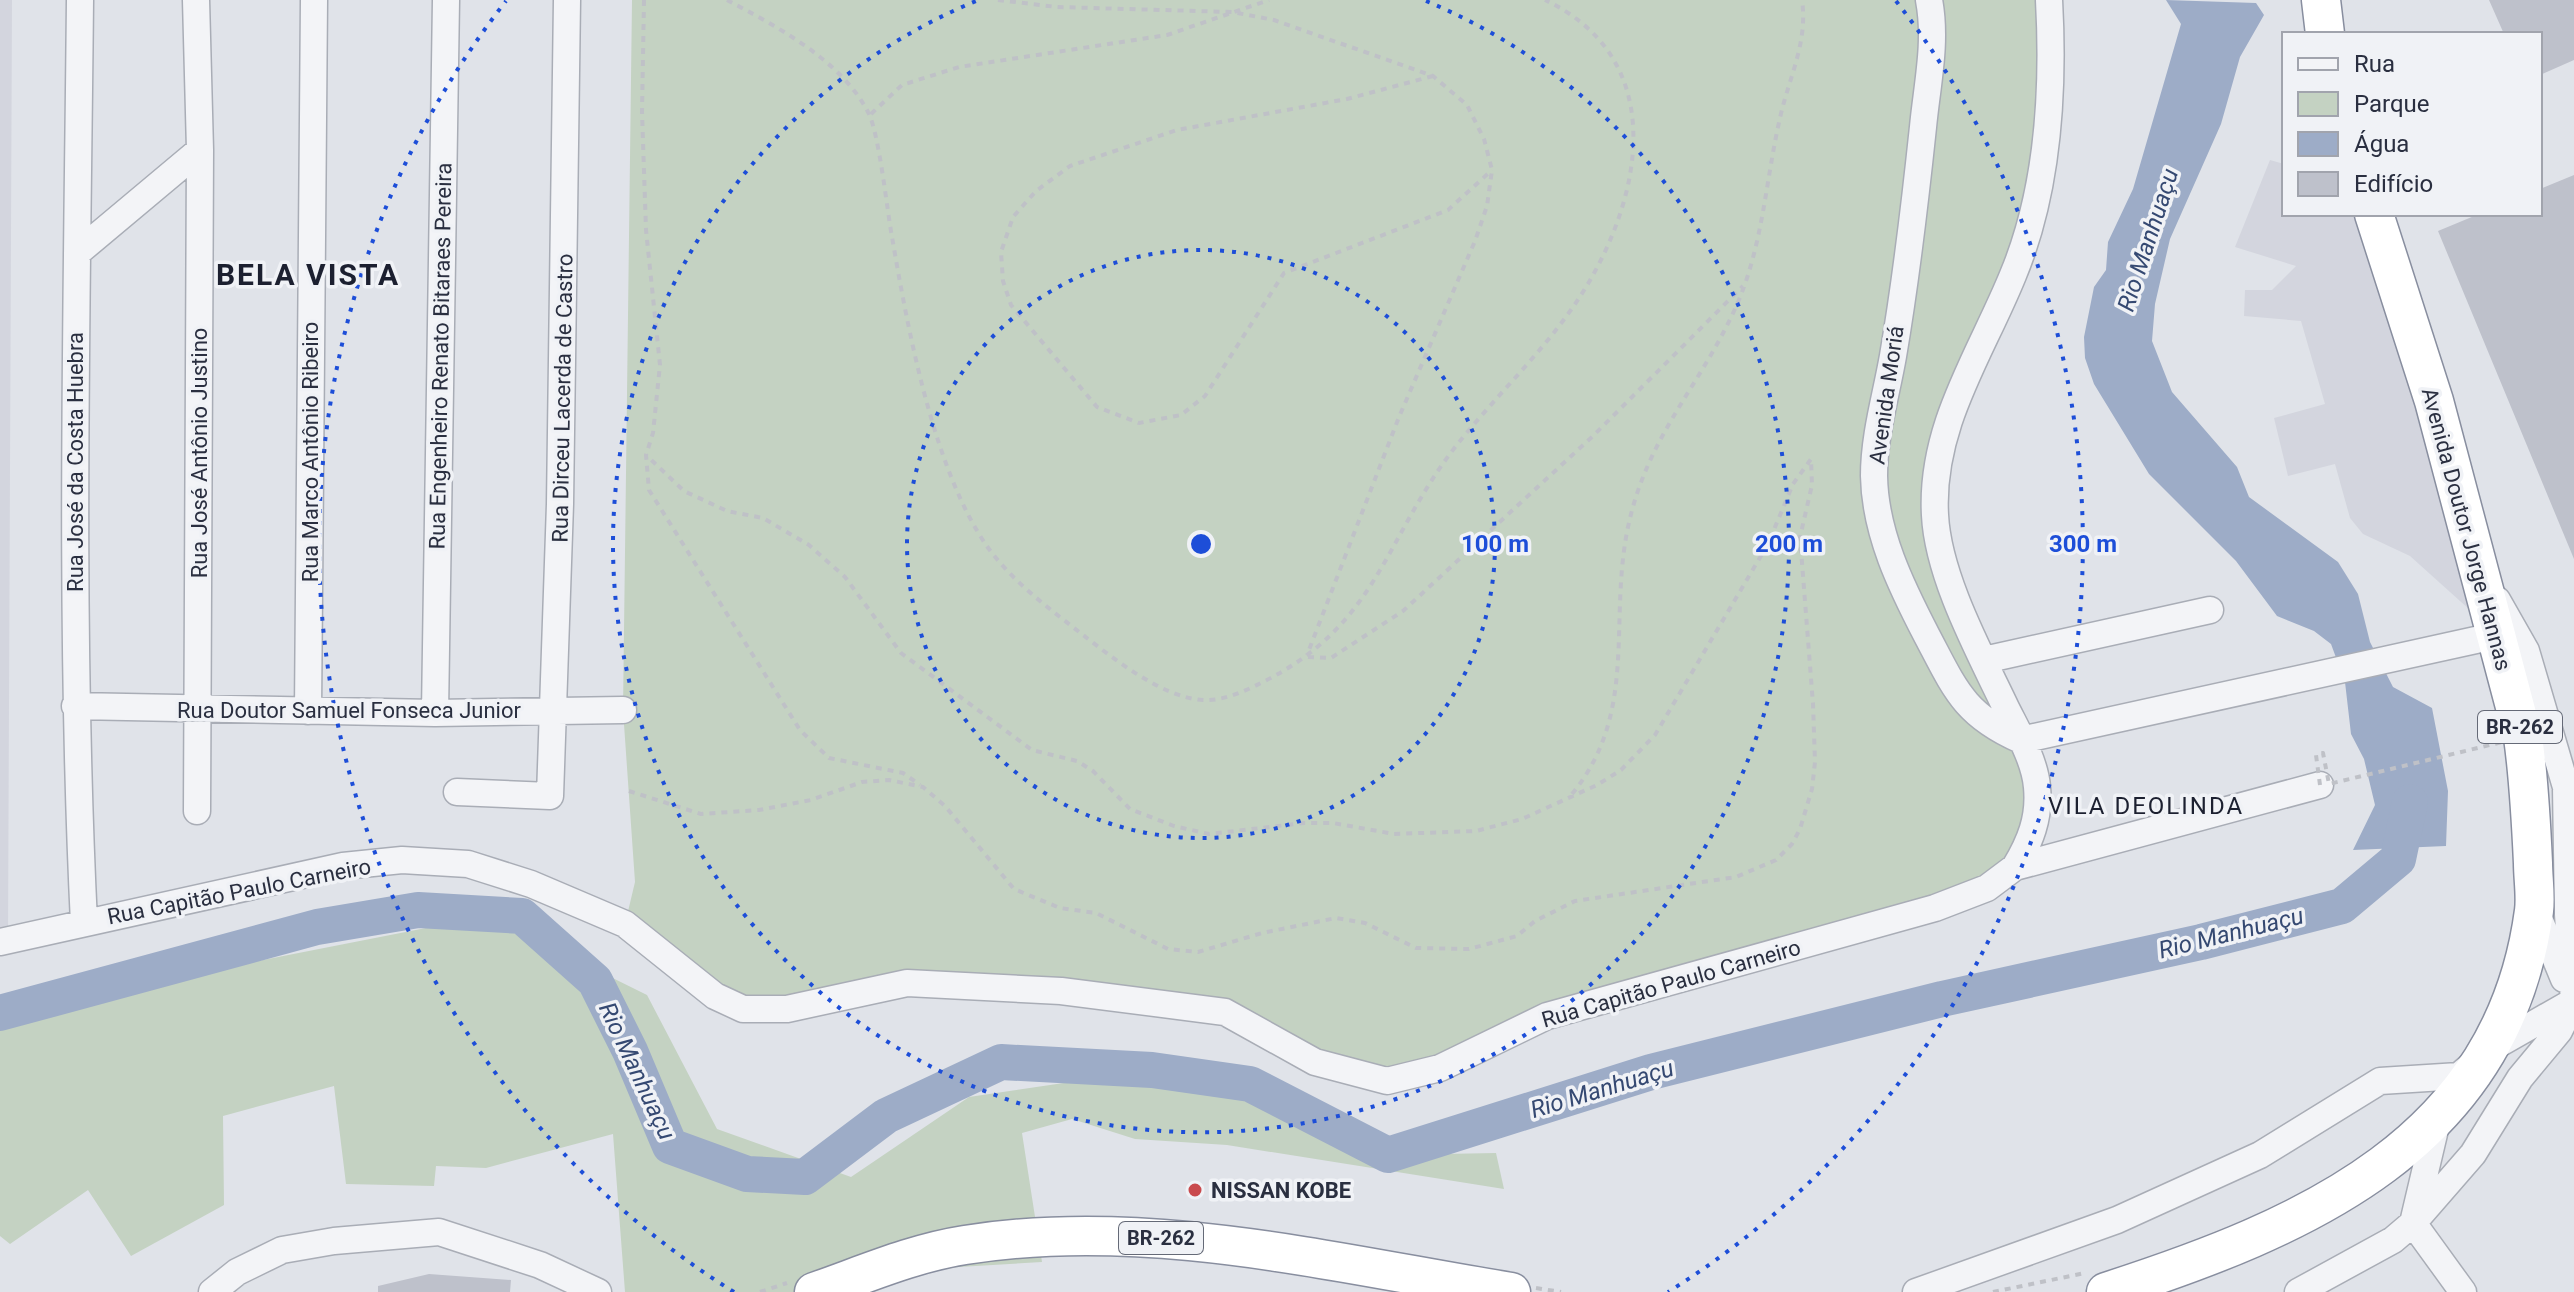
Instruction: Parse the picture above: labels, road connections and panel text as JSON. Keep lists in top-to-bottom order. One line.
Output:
{"streets":{"highway":["Avenida Doutor Jorge Hannas","BR-262"],"street":["Rua Engenheiro Renato Bitaraes Pereira","Avenida Moriá","Rua Dirceu Lacerda de Castro","Rua Marco Antônio Ribeiro","Rua José Antônio Justino","Rua José da Costa Huebra","Rua Doutor Samuel Fonseca Junior","Rua Capitão Paulo Carneiro"]},"crossings":[["Rua Engenheiro Renato Bitaraes Pereira","Rua Doutor Samuel Fonseca Junior"],["Rua Dirceu Lacerda de Castro","Rua Doutor Samuel Fonseca Junior"],["Rua Marco Antônio Ribeiro","Rua Doutor Samuel Fonseca Junior"],["Rua José Antônio Justino","Rua Doutor Samuel Fonseca Junior"],["Rua José da Costa Huebra","Rua Doutor Samuel Fonseca Junior"],["Rua José da Costa Huebra","Rua Capitão Paulo Carneiro"]],"districts":["BELA VISTA","VILA DEOLINDA"],"water":["Rio Manhuaçu"],"places":["NISSAN KOBE"],"legend":["Rua","Parque","Água","Edifício"],"rings":["100 m","200 m","300 m"]}
